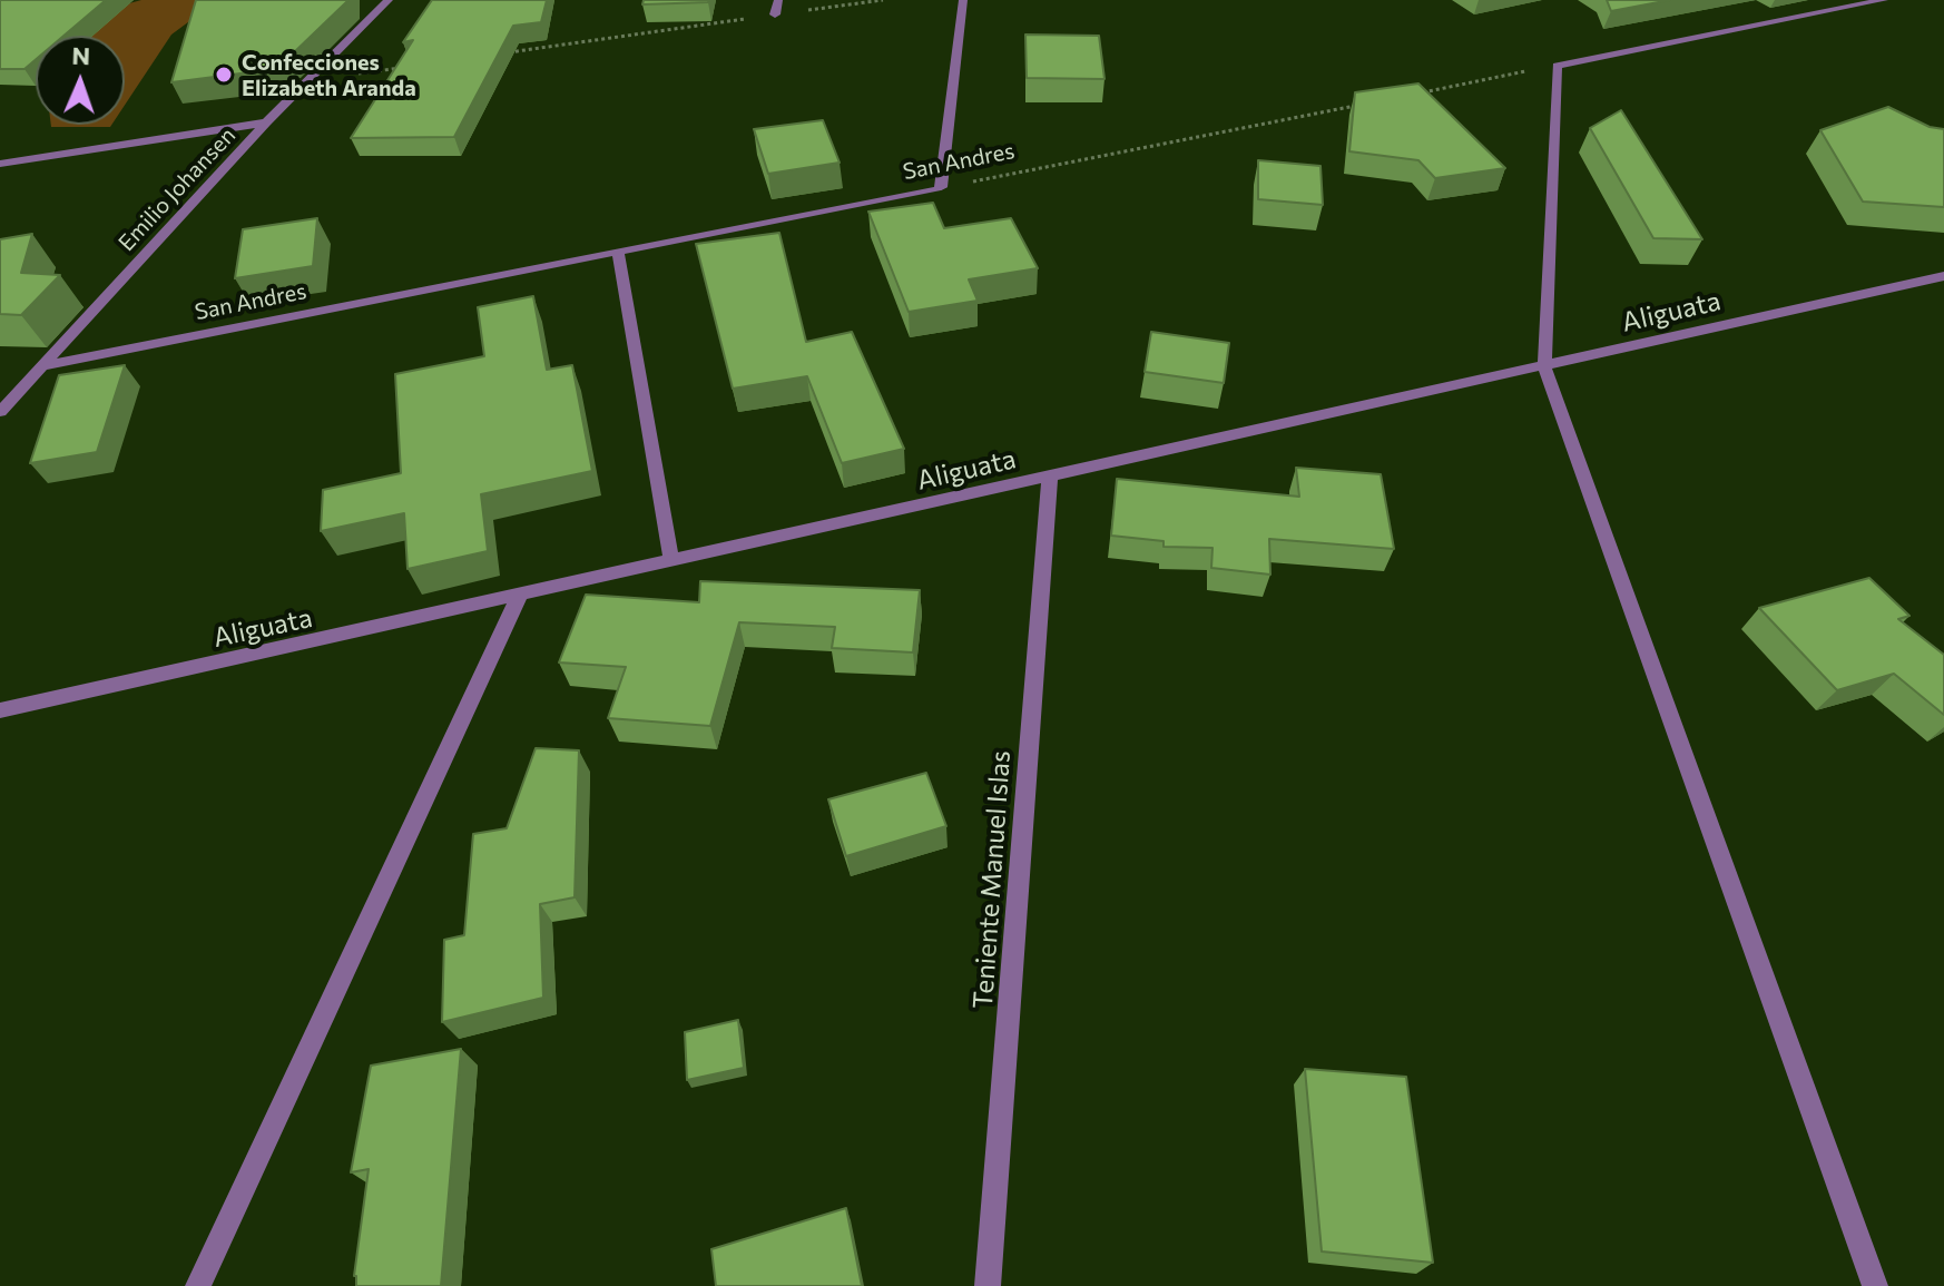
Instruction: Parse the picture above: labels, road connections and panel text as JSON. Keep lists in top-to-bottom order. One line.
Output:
{"streets":{"street":["San Andres","Emilio Johansen","Aliguata","Teniente Manuel Islas"]},"crossings":[["San Andres","Emilio Johansen"],["Aliguata","Teniente Manuel Islas"]],"places":["Confecciones Elizabeth Aranda"],"north":"top"}
